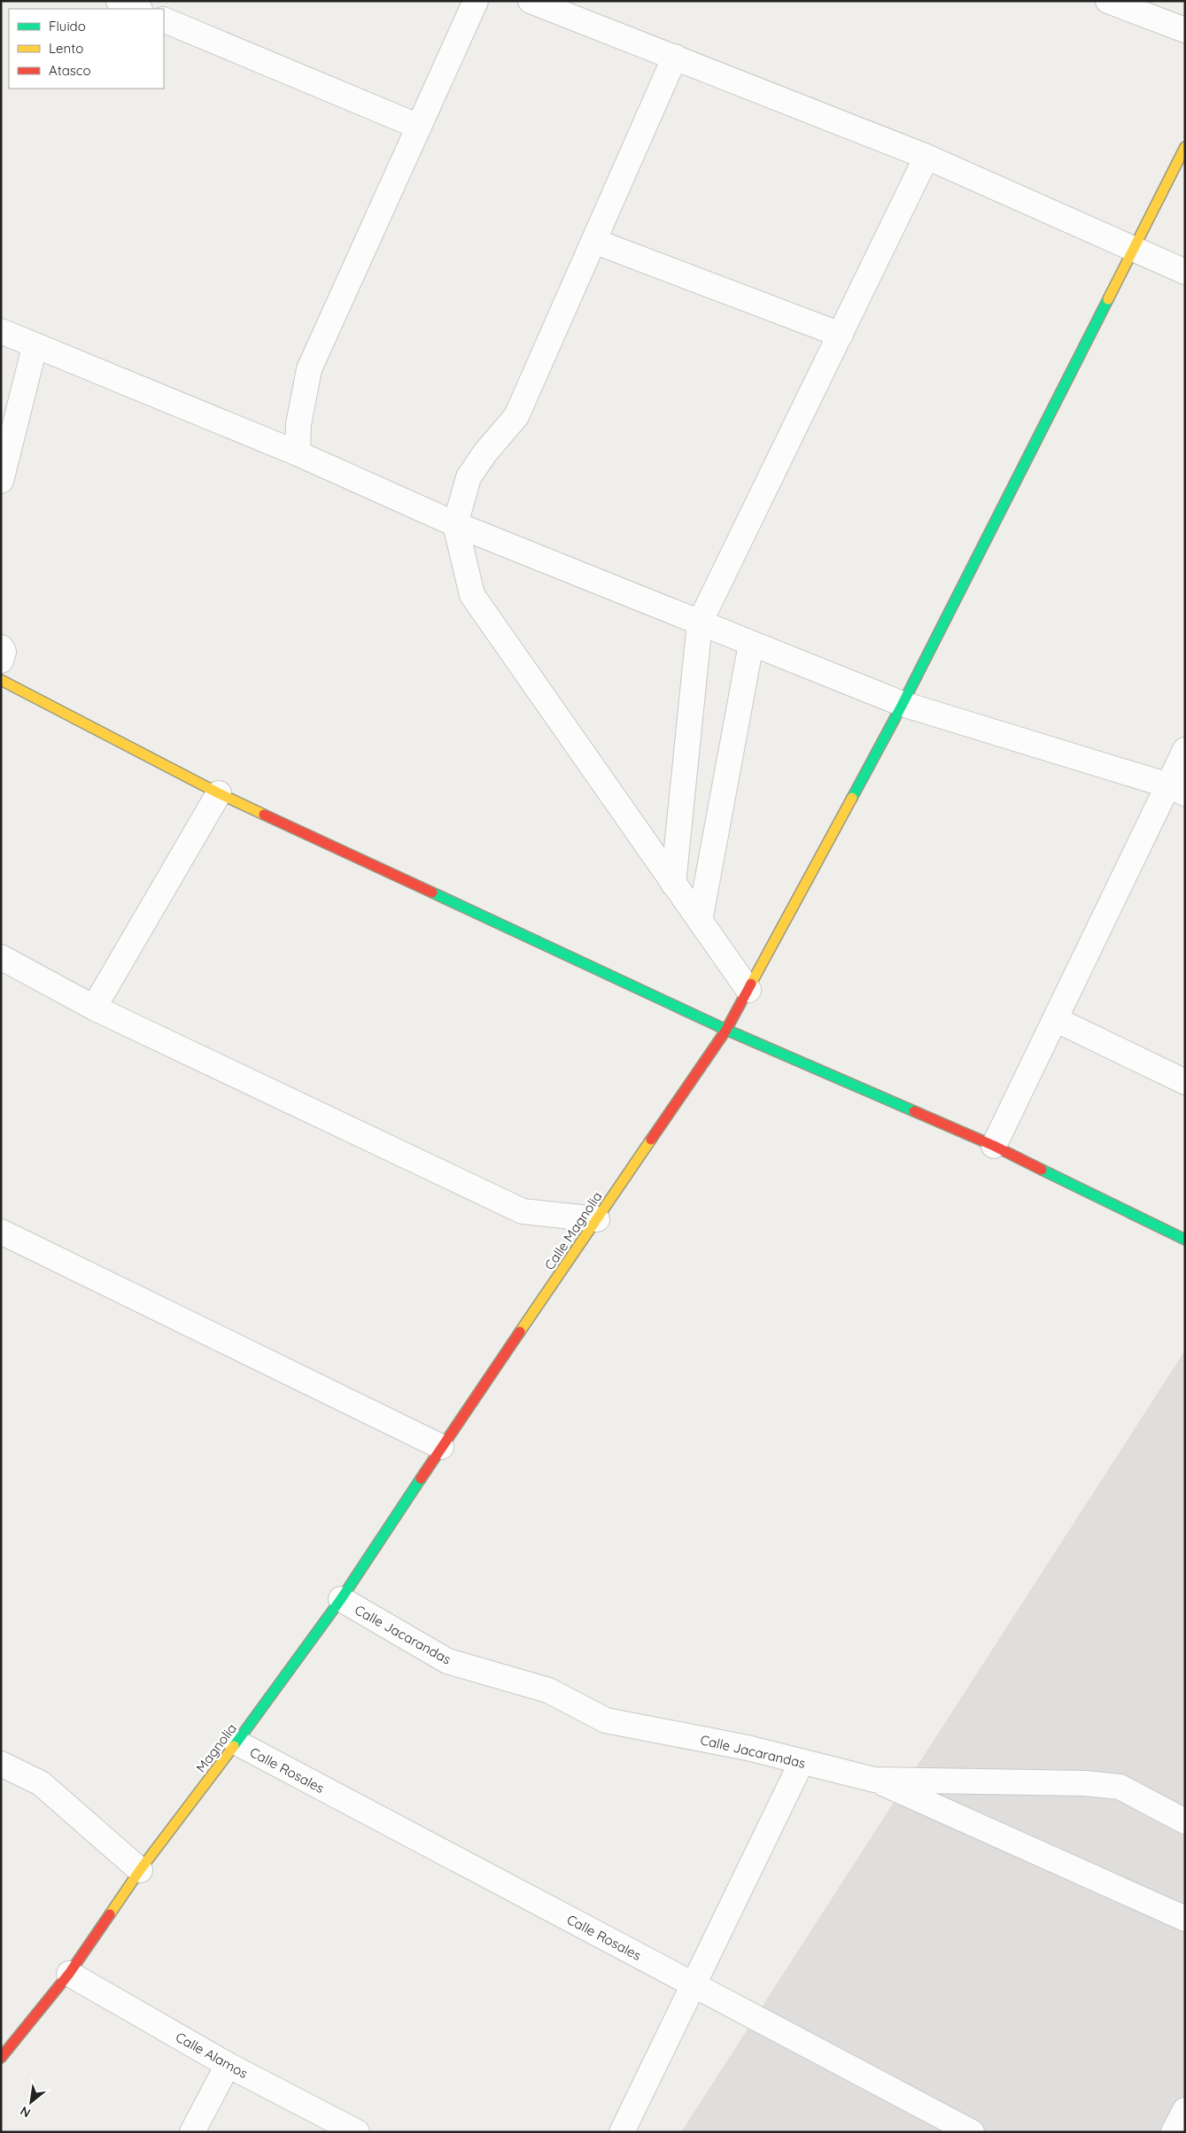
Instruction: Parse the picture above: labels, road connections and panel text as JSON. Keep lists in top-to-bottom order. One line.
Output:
{"streets":{"street":["Calle Magnolia","Calle Jacarandas","Magnolia","Calle Rosales","Calle Alamos"]},"crossings":[["Calle Magnolia","Magnolia"],["Calle Jacarandas","Magnolia"],["Magnolia","Calle Rosales"],["Magnolia","Calle Alamos"]],"legend":["Fluido","Lento","Atasco"],"north":"bottom left"}
